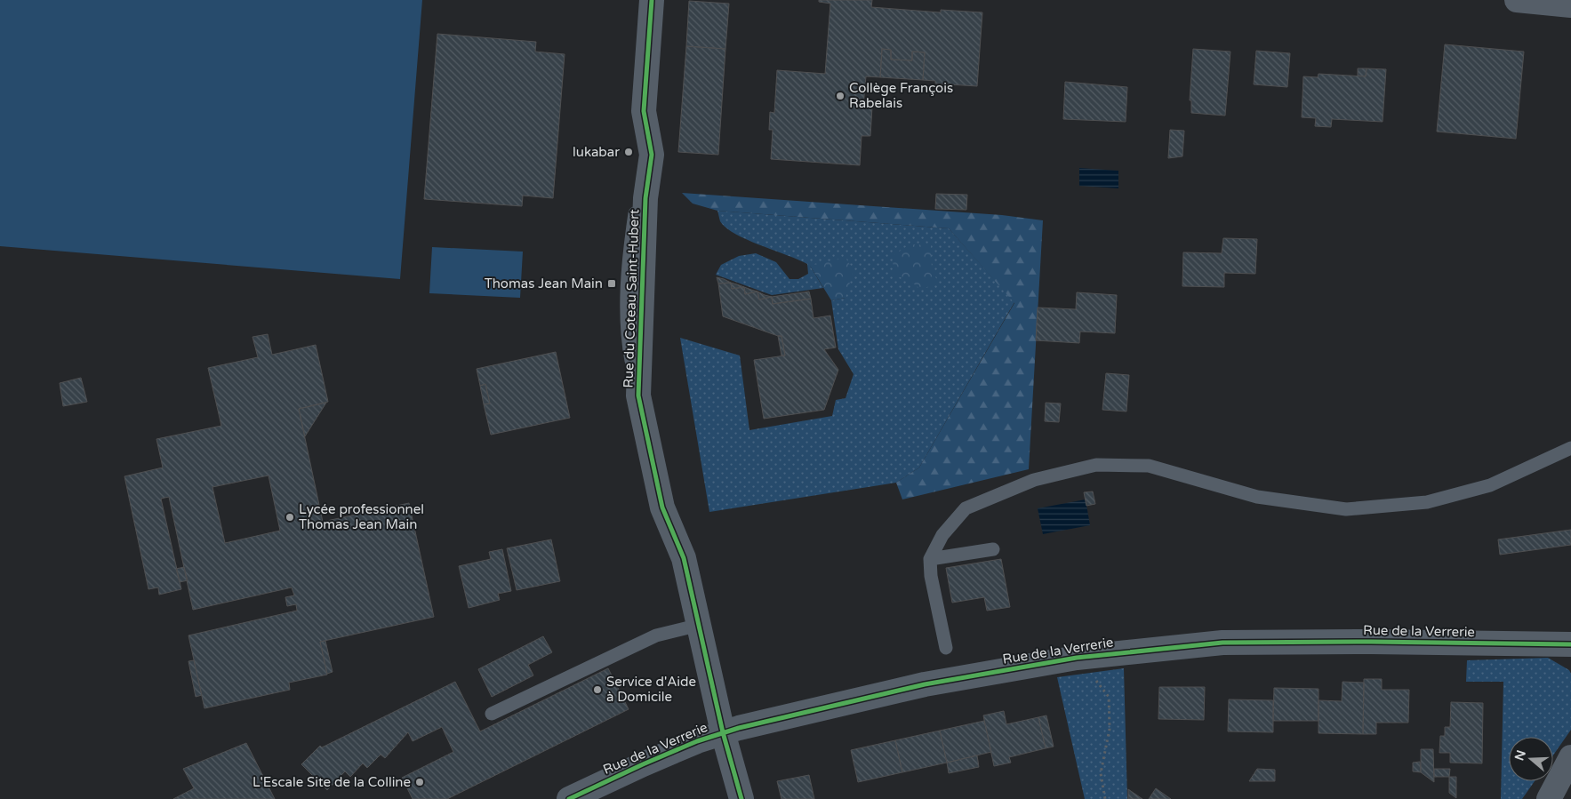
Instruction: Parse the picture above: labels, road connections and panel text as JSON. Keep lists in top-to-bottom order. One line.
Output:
{"streets":{"street":["Rue du Coteau Saint-Hubert","Rue de la Verrerie"]},"crossings":[["Rue du Coteau Saint-Hubert","Rue de la Verrerie"]],"places":{"other":["Collège François Rabelais","lukabar","Lycée professionnel Thomas Jean Main","Service d'Aide à Domicile","L'Escale Site de la Colline"],"transit":["Thomas Jean Main"]},"north":"left"}
